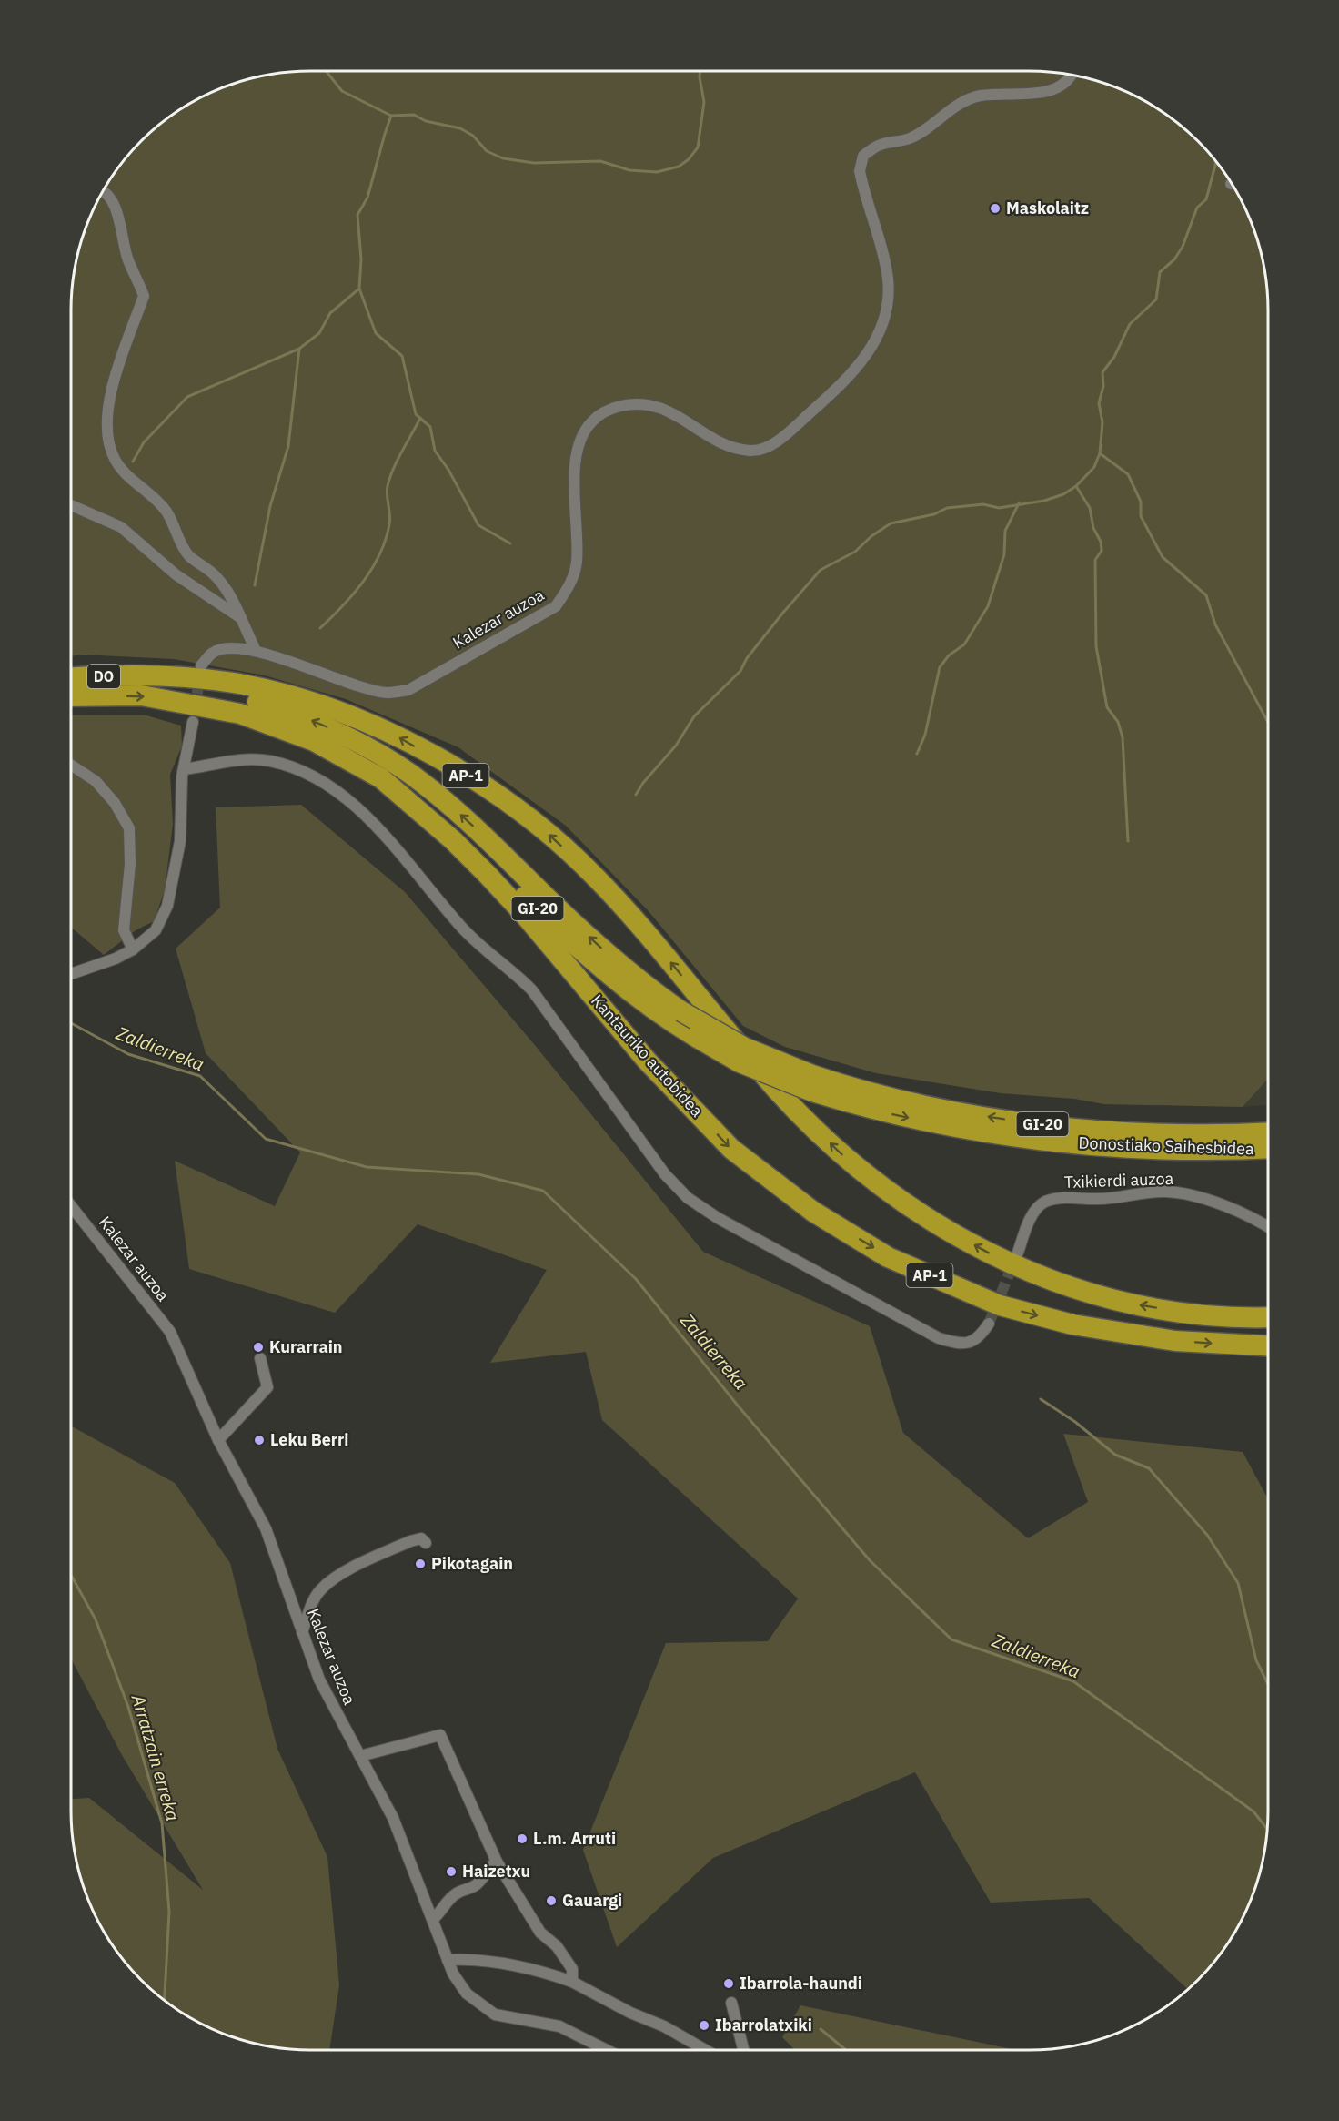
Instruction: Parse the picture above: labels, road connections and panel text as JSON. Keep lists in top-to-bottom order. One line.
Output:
{"streets":{"highway":["DO","AP-1","GI-20","Kantauriko autobidea","Donostiako Saihesbidea"],"street":["Kalezar auzoa","Txikierdi auzoa"]},"crossings":[["DO","AP-1"],["DO","Donostiako Saihesbidea"],["AP-1","Donostiako Saihesbidea"],["Kantauriko autobidea","Donostiako Saihesbidea"]],"water":["Zaldierreka","Arratzain erreka"],"places":["Maskolaitz","Kurarrain","Leku Berri","Pikotagain","L.m. Arruti","Haizetxu","Gauargi","Ibarrola-haundi","Ibarrolatxiki"]}
